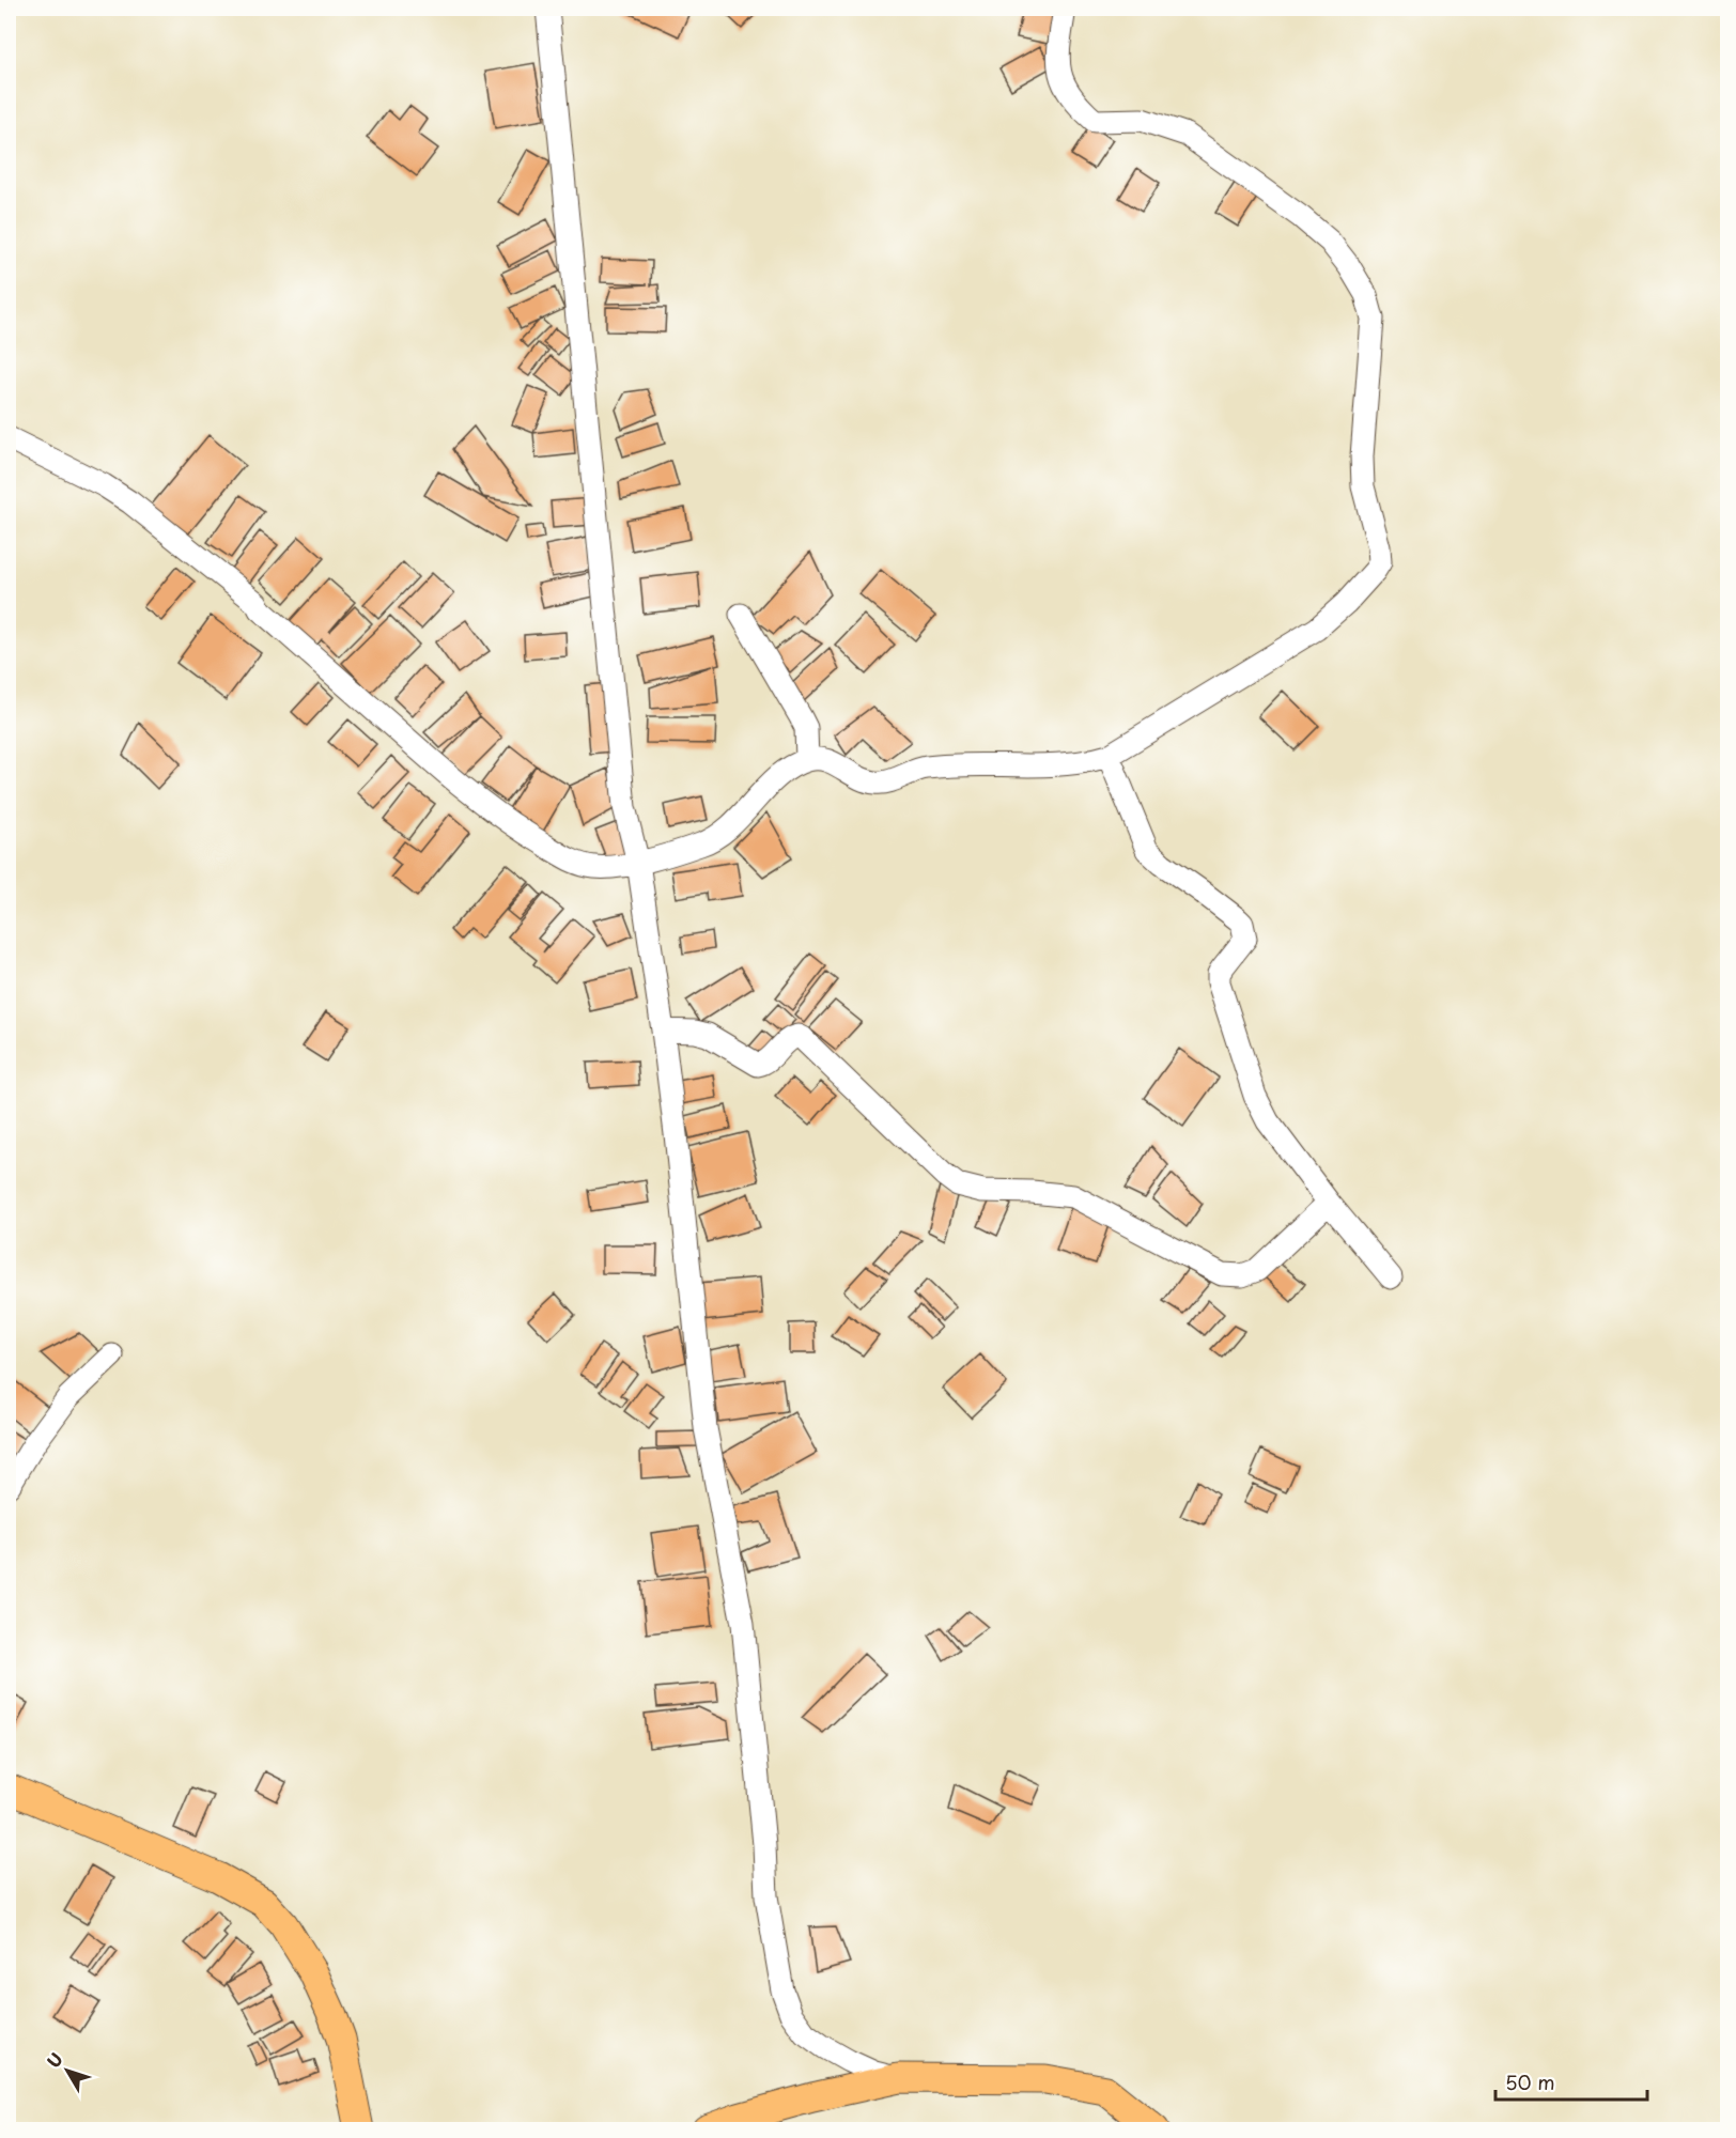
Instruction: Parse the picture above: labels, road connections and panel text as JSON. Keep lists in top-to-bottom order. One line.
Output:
{"scale_bar":"50 m","north":"top left"}
